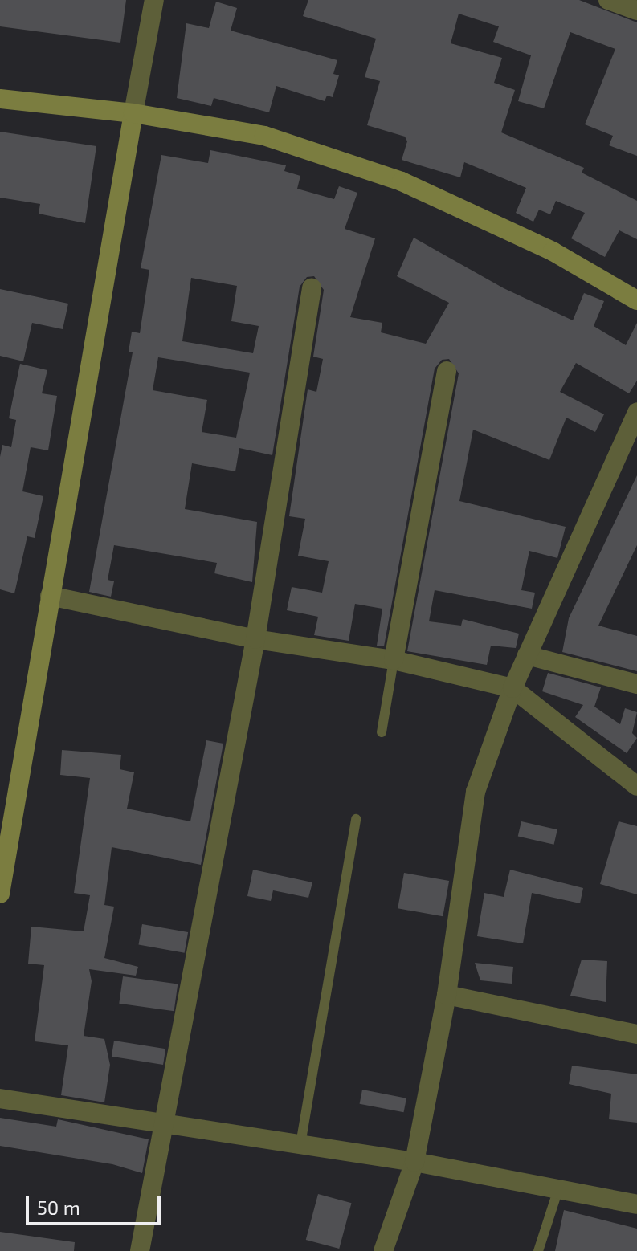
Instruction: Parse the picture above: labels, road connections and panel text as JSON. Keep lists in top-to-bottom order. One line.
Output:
{"scale_bar":"50 m"}
